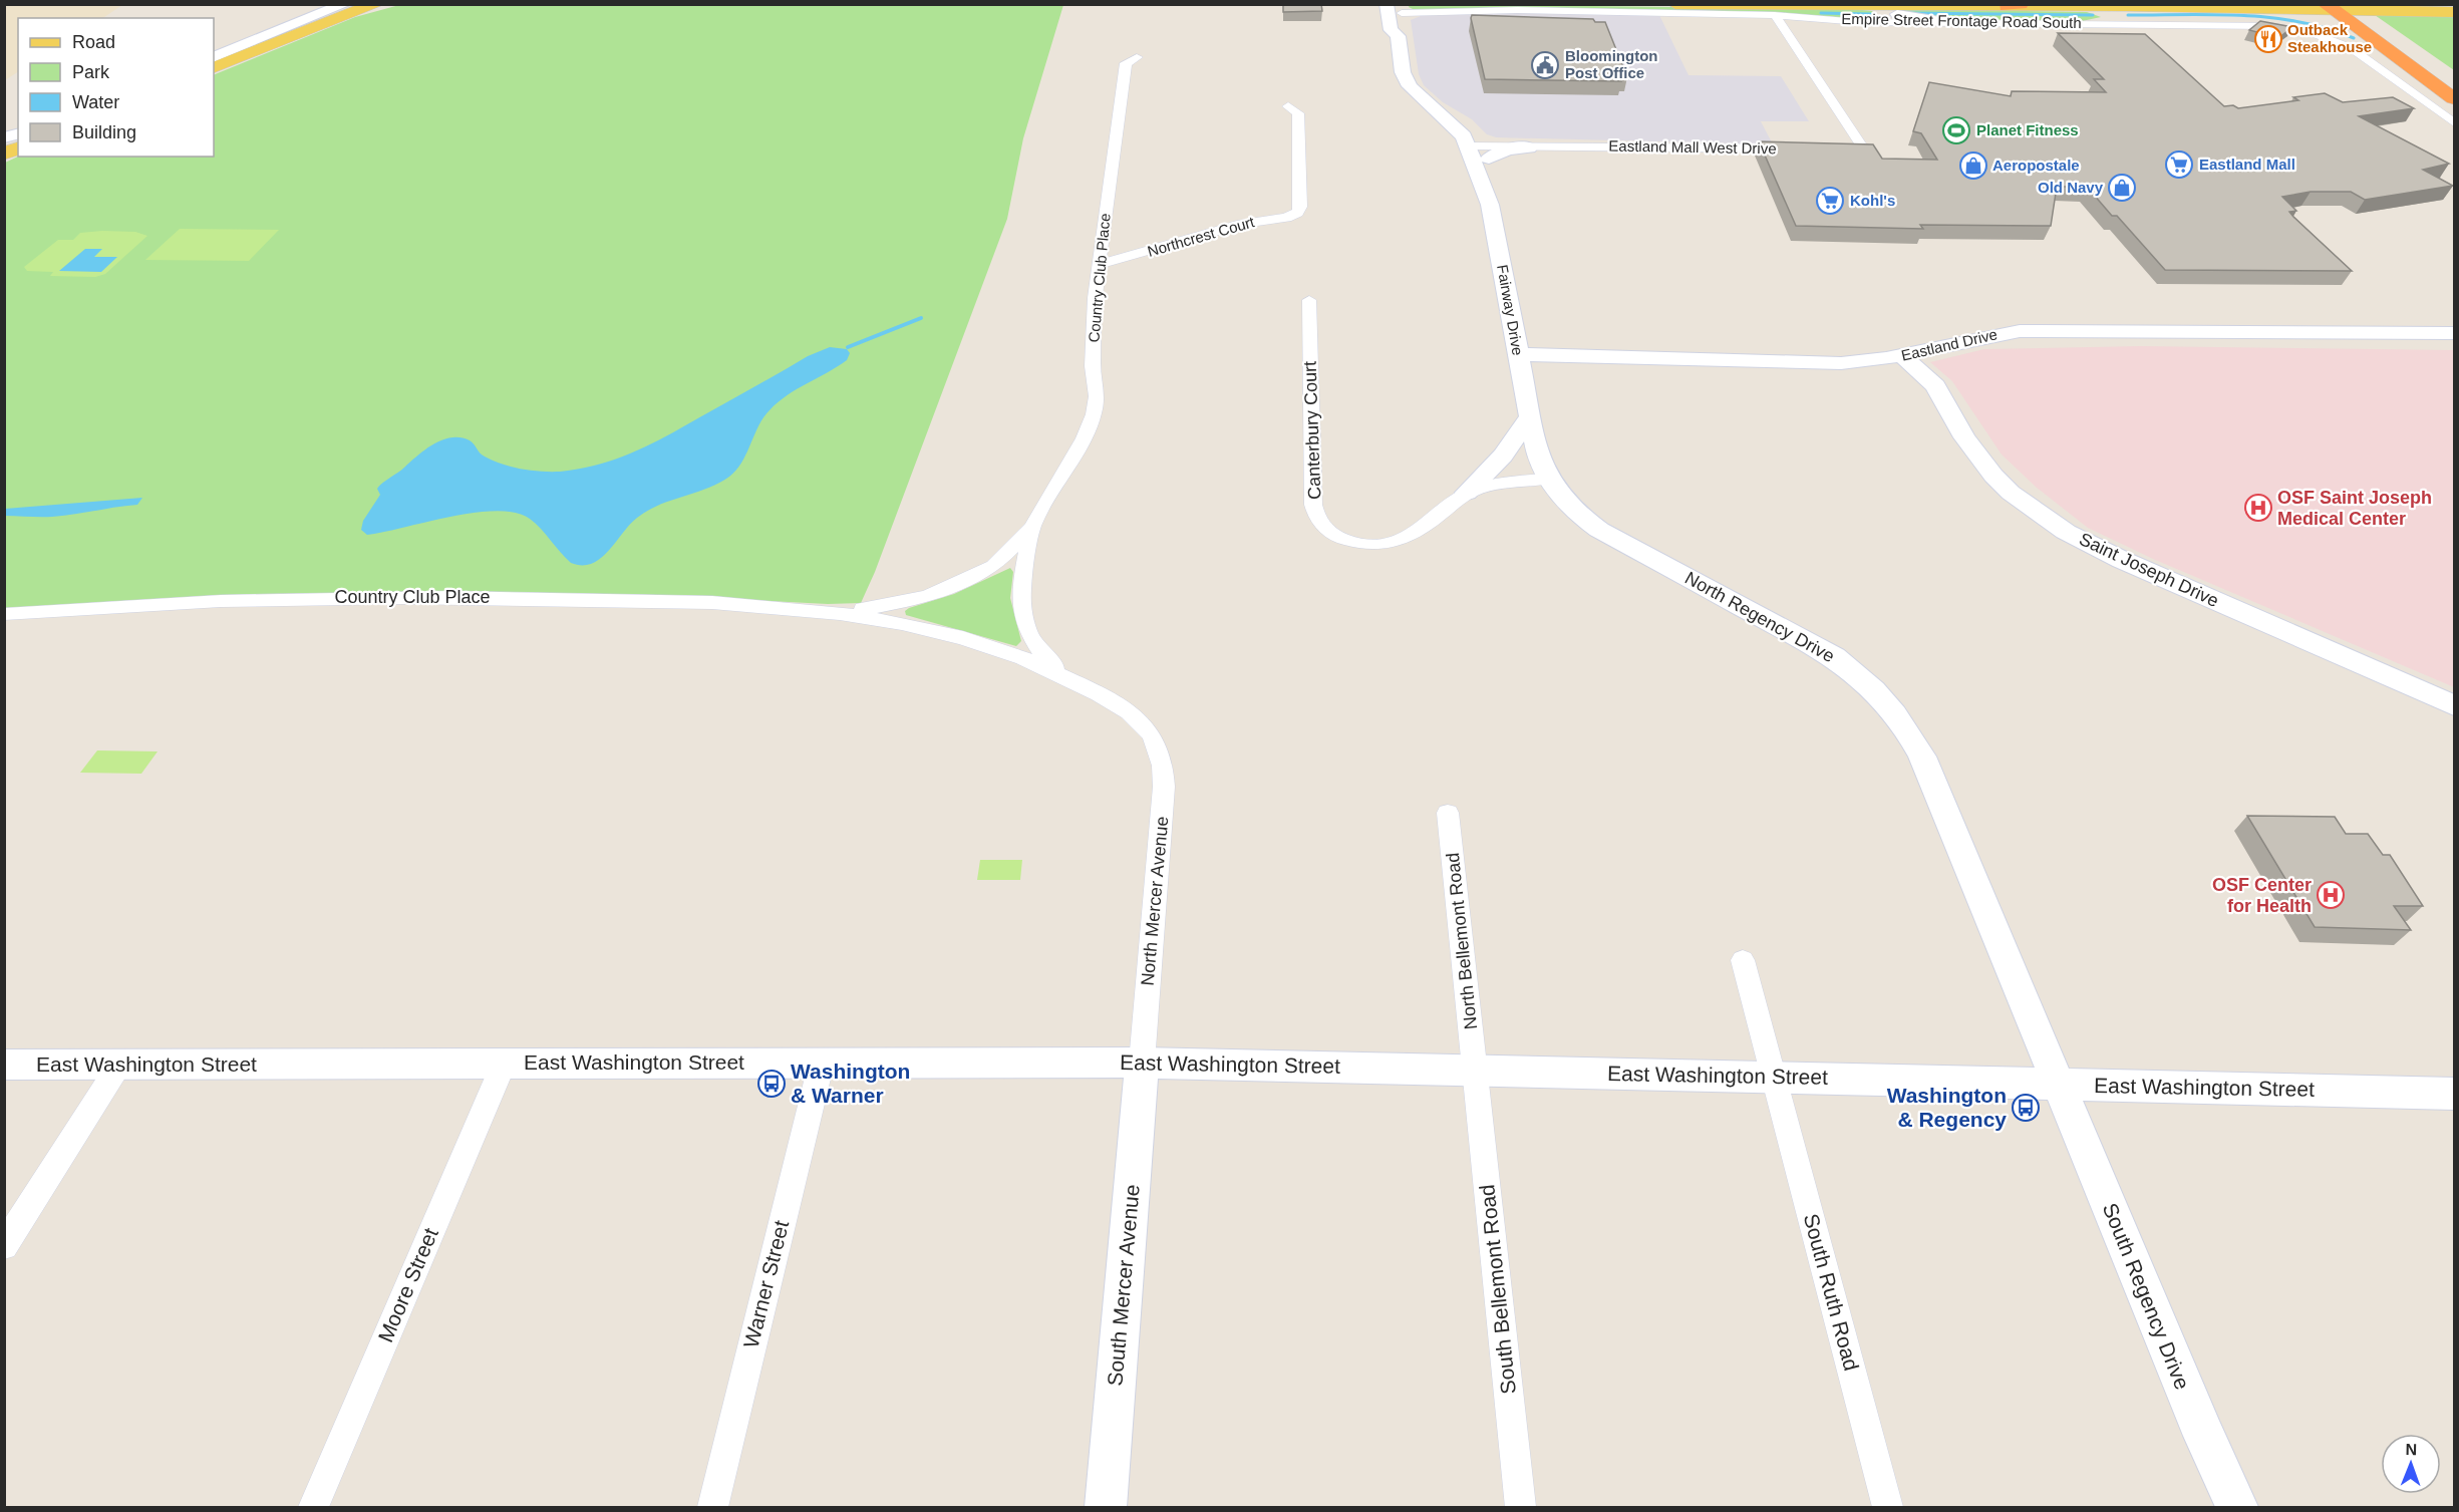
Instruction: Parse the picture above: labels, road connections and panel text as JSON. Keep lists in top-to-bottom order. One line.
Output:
{"streets":{"main road":["Fairway Drive","Eastland Drive","Saint Joseph Drive","North Regency Drive","East Washington Street","South Mercer Avenue","South Regency Drive"],"street":["Empire Street Frontage Road South","Eastland Mall West Drive","Northcrest Court","Country Club Place","Canterbury Court","North Mercer Avenue","North Bellemont Road","Warner Street","Moore Street","South Bellemont Road","South Ruth Road"]},"crossings":[["Eastland Mall West Drive","Fairway Drive"],["Northcrest Court","Country Club Place"],["Country Club Place","North Mercer Avenue"],["Fairway Drive","Eastland Drive"],["Fairway Drive","North Regency Drive"],["Eastland Drive","Saint Joseph Drive"],["Canterbury Court","North Regency Drive"],["North Regency Drive","East Washington Street"],["North Regency Drive","South Regency Drive"],["North Mercer Avenue","East Washington Street"],["North Mercer Avenue","South Mercer Avenue"],["North Bellemont Road","East Washington Street"],["North Bellemont Road","South Bellemont Road"],["East Washington Street","Warner Street"],["East Washington Street","Moore Street"],["East Washington Street","South Mercer Avenue"],["East Washington Street","South Bellemont Road"],["East Washington Street","South Ruth Road"],["East Washington Street","South Regency Drive"]],"places":{"restaurant":["Outback Steakhouse"],"public building":["Bloomington Post Office"],"sports":["Planet Fitness"],"supermarket":["Eastland Mall","Kohl's"],"shop":["Aeropostale","Old Navy"],"hospital":["OSF Saint Joseph Medical Center","OSF Center for Health"],"bus stop":["Washington & Warner","Washington & Regency"]},"legend":["Road","Park","Water","Building"],"north":"top"}
